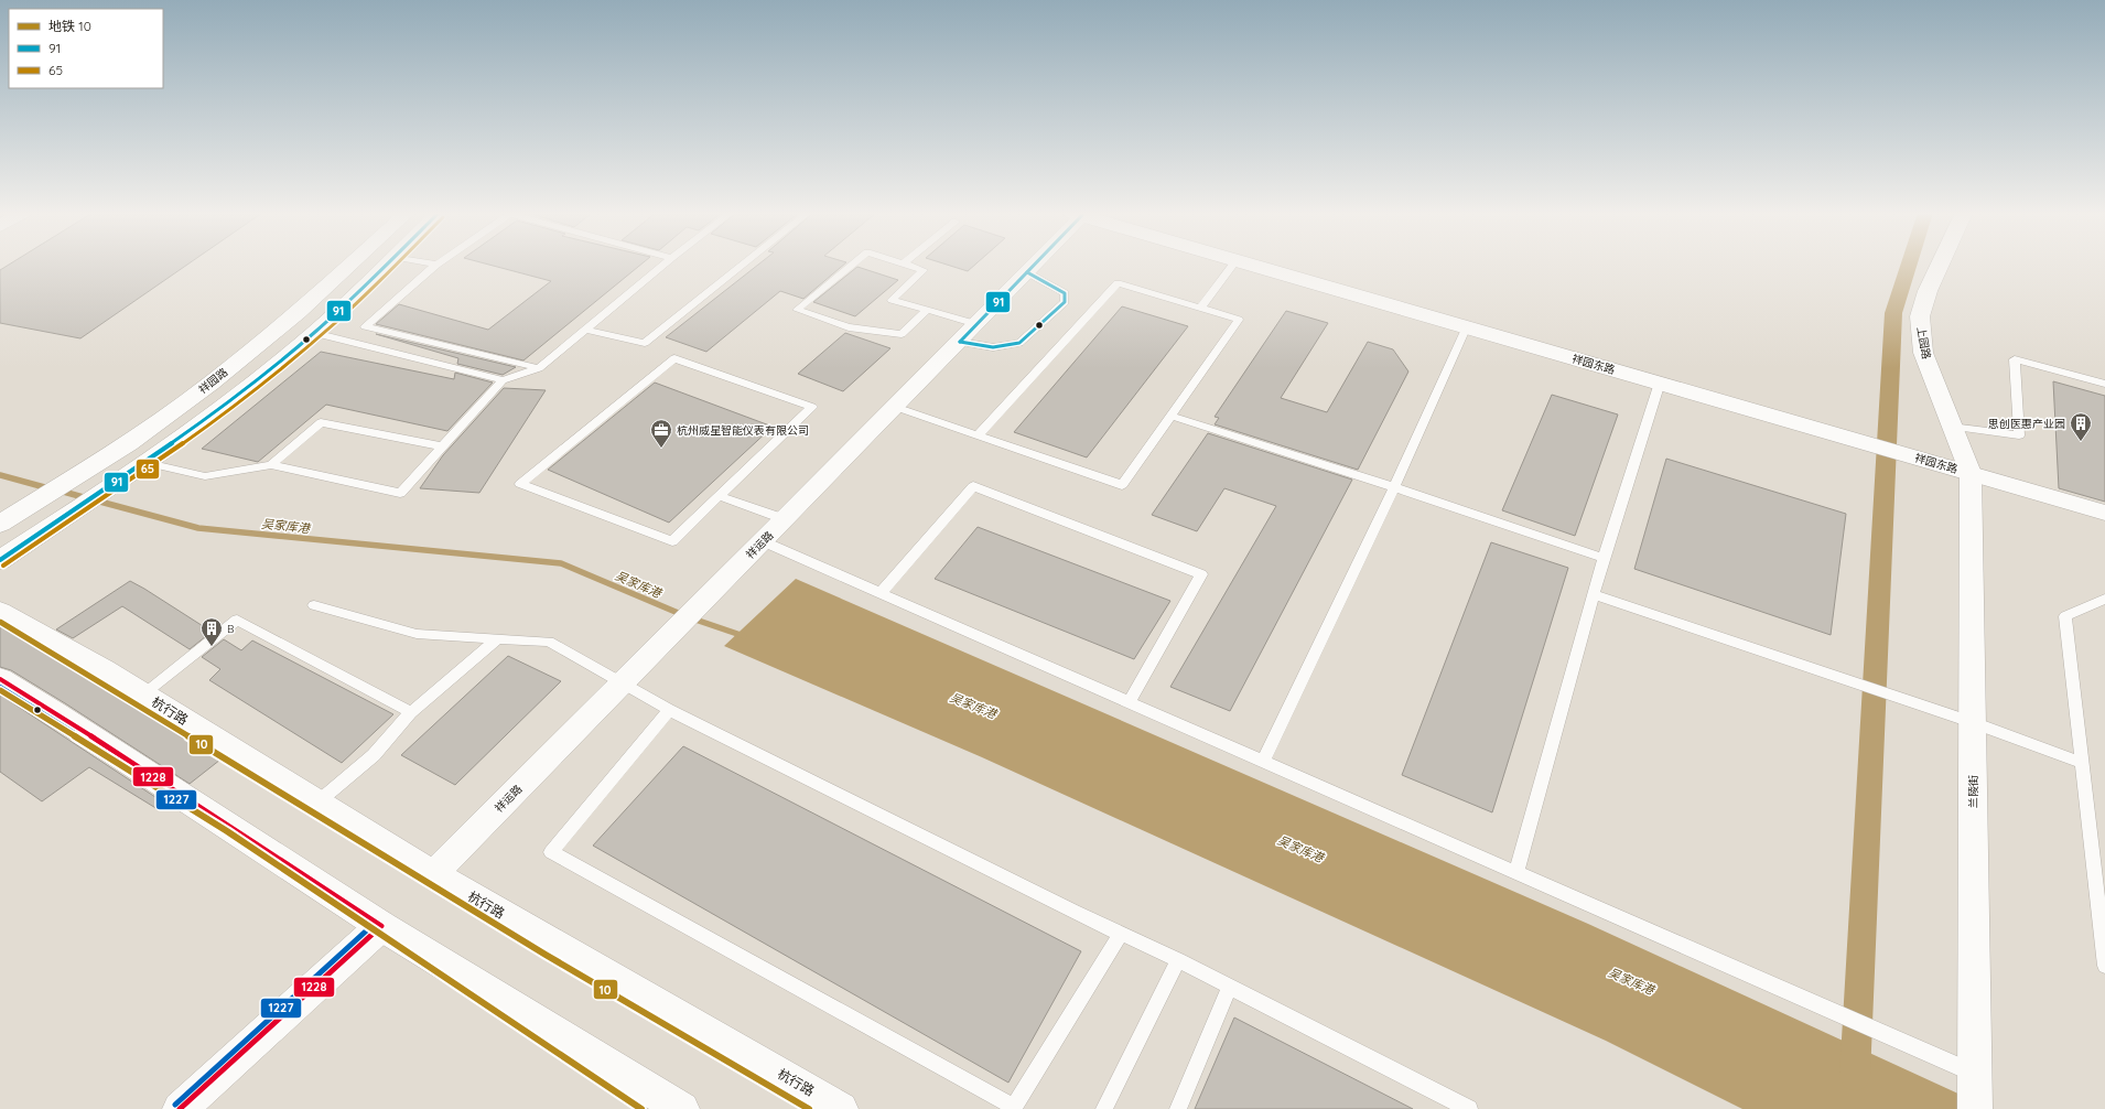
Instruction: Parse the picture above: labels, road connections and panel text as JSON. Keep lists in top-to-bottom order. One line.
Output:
{"streets":{"street":["上园路","祥园东路","祥园路","祥运路","杭行路","兰陵街"]},"crossings":[["上园路","祥园东路"],["上园路","兰陵街"],["祥园东路","兰陵街"],["祥运路","杭行路"]],"water":["吴家库港"],"places":{"building":["思创医惠产业园","B"],"office":["杭州威星智能仪表有限公司"]},"lines":["transit line 91","transit line 65","metro line 10","transit line 1228","transit line 1227"],"legend":["地铁 10","91","65"]}
